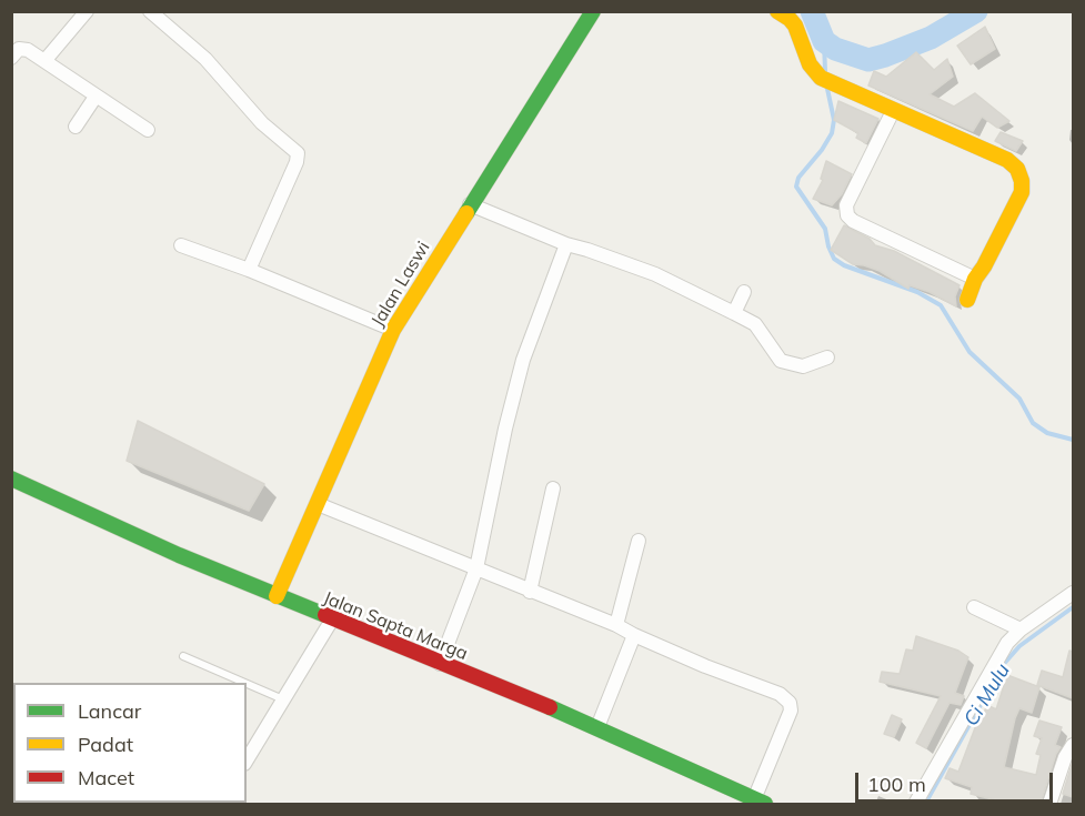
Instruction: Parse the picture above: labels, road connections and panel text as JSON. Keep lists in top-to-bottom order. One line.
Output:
{"streets":{"street":["Jalan Laswi","Jalan Sapta Marga"]},"crossings":[["Jalan Laswi","Jalan Sapta Marga"]],"water":["Ci Mulu"],"legend":["Lancar","Padat","Macet"],"scale_bar":"100 m"}
